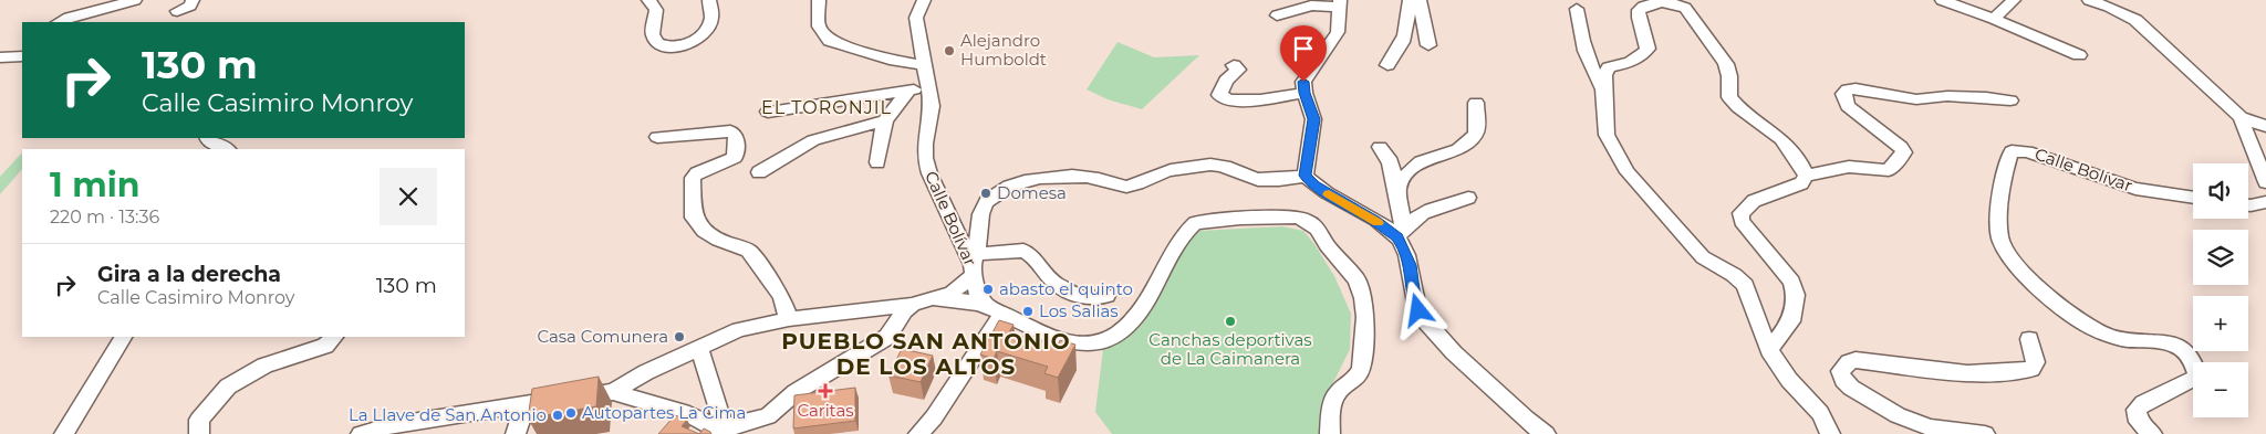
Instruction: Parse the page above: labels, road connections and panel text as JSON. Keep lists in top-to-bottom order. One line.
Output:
{"streets":{"street":["Calle Bolívar"]},"districts":["EL TORONJIL","PUEBLO SAN ANTONIO DE LOS ALTOS"],"places":{"other":["Alejandro Humboldt","Domesa","abasto el quinto","Los Salias","Canchas deportivas de La Caimanera","Casa Comunera","Autopartes La Cima","La Llave de San Antonio"],"health":["Caritas"]},"page":{"turn":["130 m","Calle Casimiro Monroy"],"heading":["1 min","220 m · 13:36"],"map_buttons":["+","−"],"list":[{"name":"Gira a la derecha","note":"Calle Casimiro Monroy","value":"130 m"}]}}
